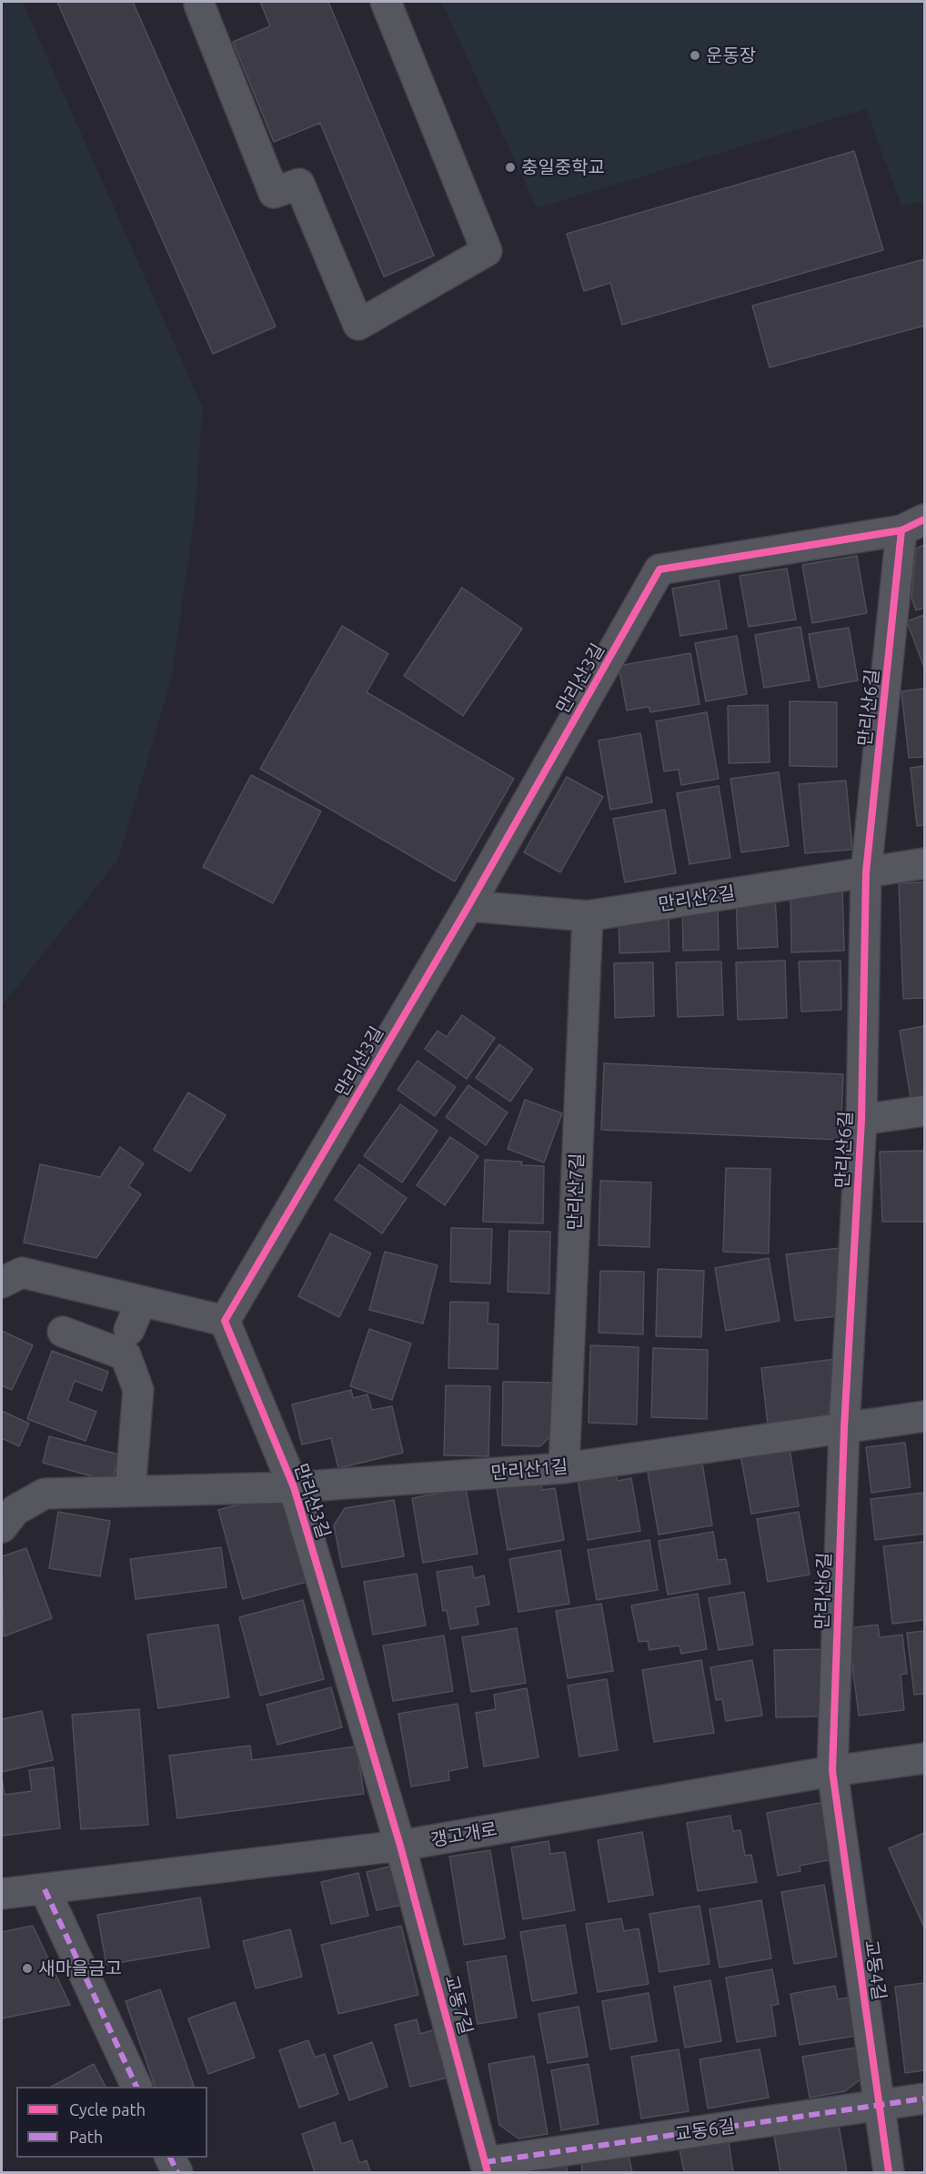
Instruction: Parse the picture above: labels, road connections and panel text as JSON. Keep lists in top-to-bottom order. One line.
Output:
{"streets":{"street":["만리산3길","만리산6길","만리산2길","만리산7길","만리산1길","갱고개로","교동4길","교동7길","교동6길"]},"crossings":[["만리산3길","만리산6길"],["만리산3길","만리산2길"],["만리산3길","만리산1길"],["만리산3길","갱고개로"],["만리산3길","교동7길"],["만리산6길","만리산2길"],["만리산6길","만리산1길"],["만리산6길","갱고개로"],["만리산6길","교동4길"],["만리산2길","만리산7길"],["만리산7길","만리산1길"],["갱고개로","교동4길"],["갱고개로","교동7길"],["교동4길","교동6길"],["교동7길","교동6길"]],"places":["운동장","충일중학교","새마을금고"],"legend":["Cycle path","Path"]}
